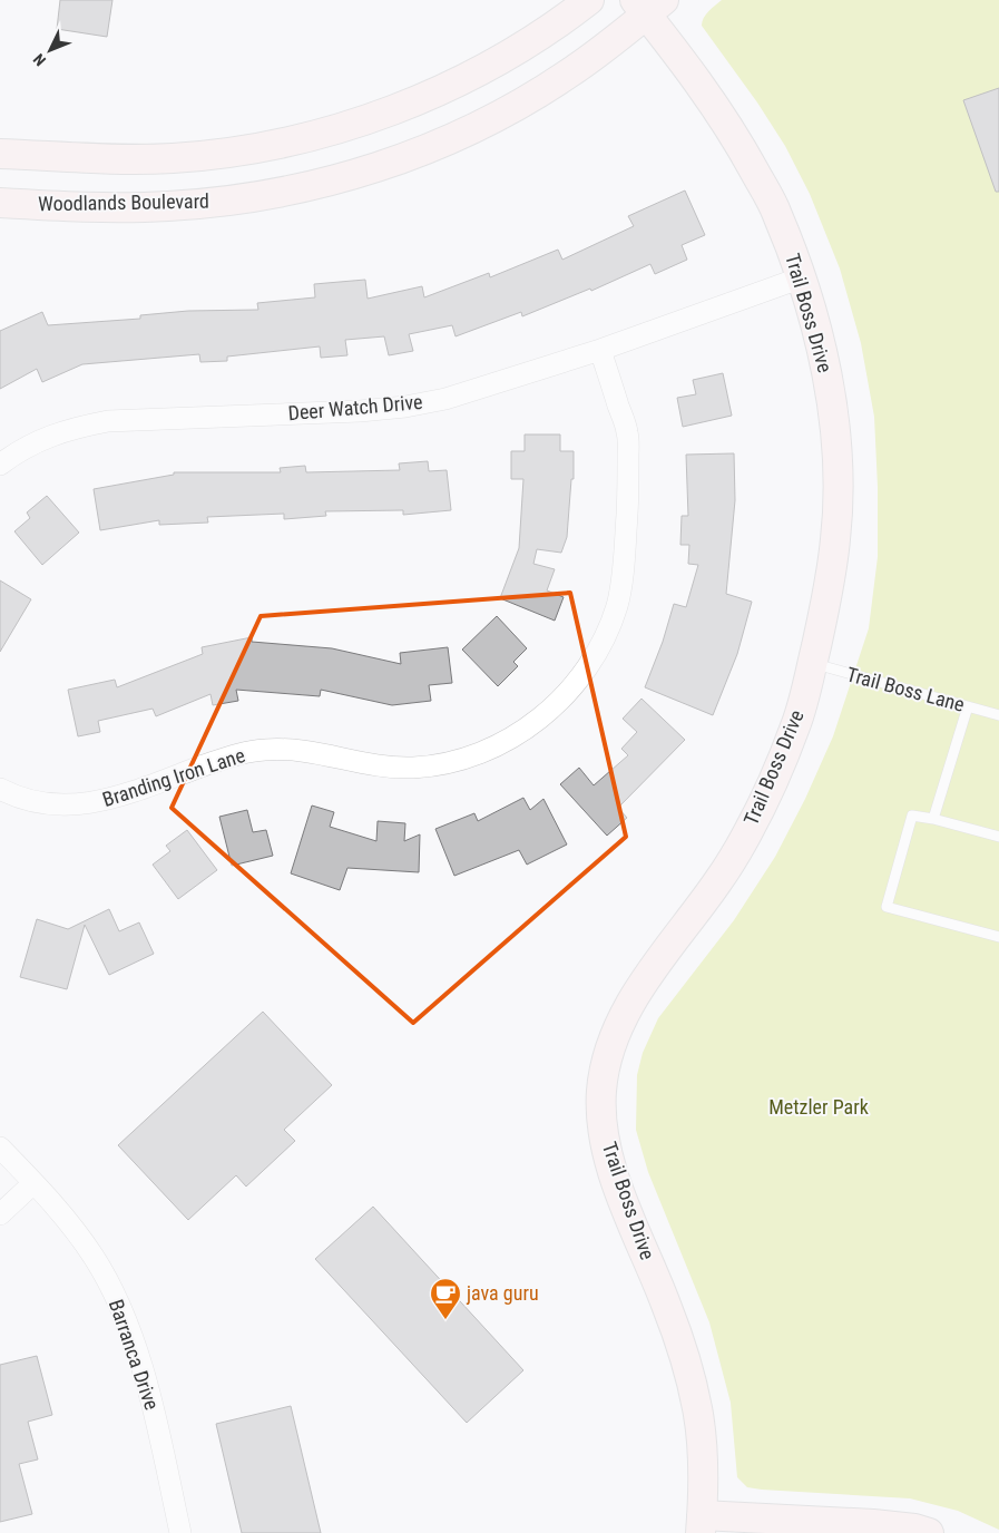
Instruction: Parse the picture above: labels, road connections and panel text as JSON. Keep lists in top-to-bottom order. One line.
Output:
{"streets":{"street":["Woodlands Boulevard","Trail Boss Drive","Deer Watch Drive","Branding Iron Lane","Barranca Drive"],"lane":["Trail Boss Lane"]},"crossings":[["Woodlands Boulevard","Trail Boss Drive"],["Trail Boss Drive","Deer Watch Drive"],["Trail Boss Drive","Trail Boss Lane"],["Deer Watch Drive","Branding Iron Lane"]],"parks":["Metzler Park"],"places":{"cafe":["java guru"]},"north":"bottom left"}
